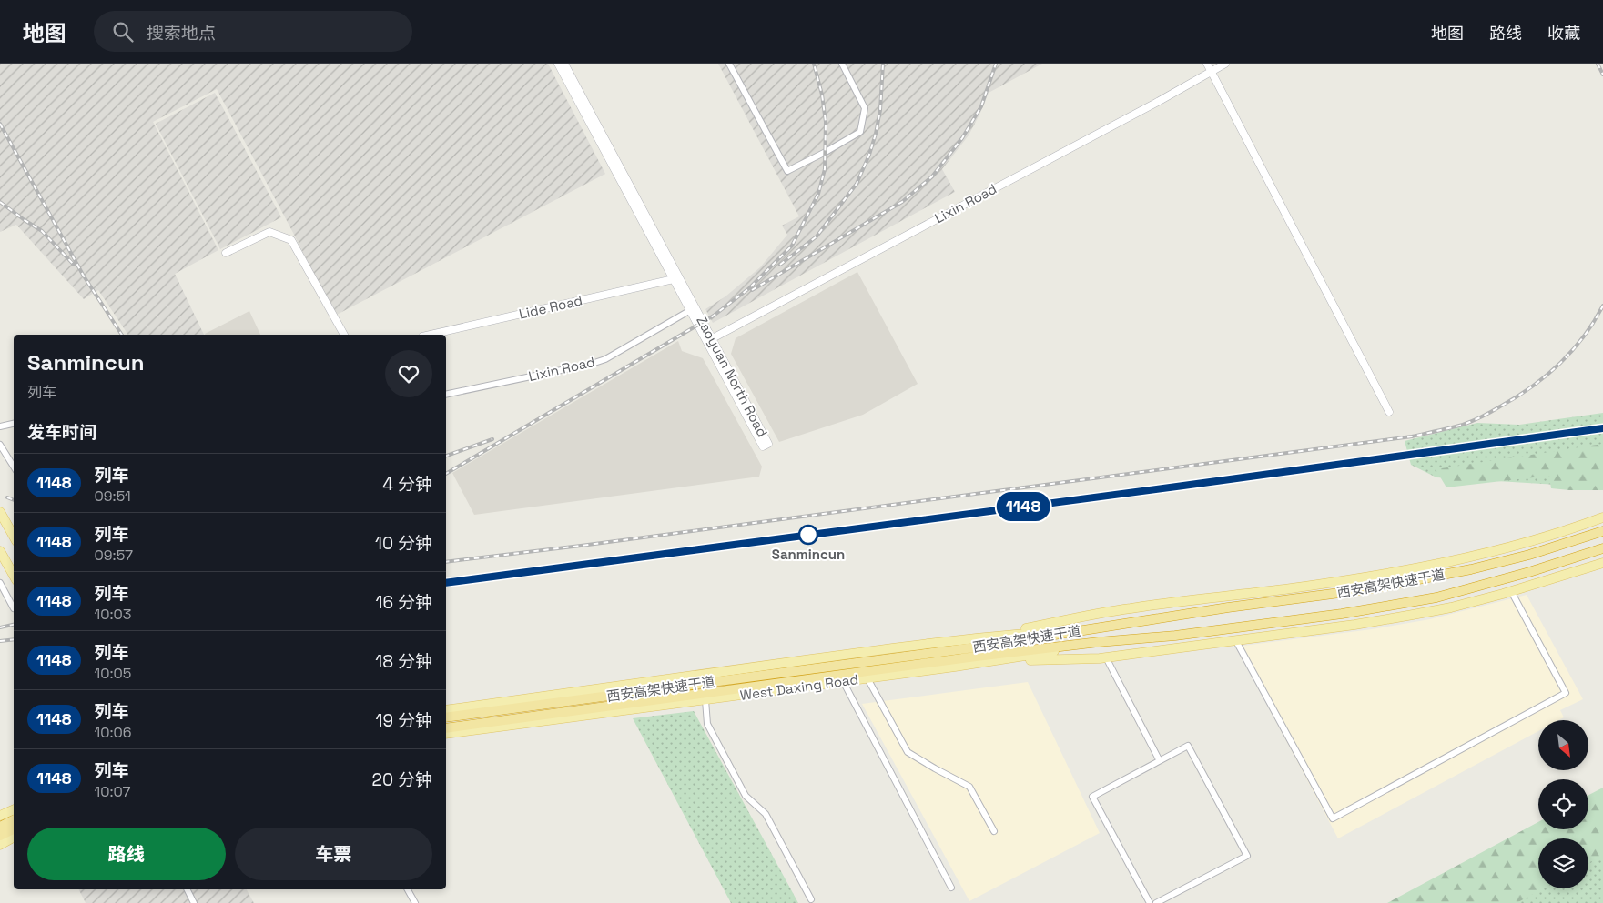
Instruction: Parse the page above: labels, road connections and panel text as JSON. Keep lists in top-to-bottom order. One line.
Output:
{"streets":{"highway":["西安高架快速干道"],"main road":["West Daxing Road"],"street":["Lixin Road","Lide Road","Zaoyuan North Road"]},"crossings":[["Lixin Road","Zaoyuan North Road"],["Lide Road","Zaoyuan North Road"],["西安高架快速干道","West Daxing Road"]],"places":["Sanmincun"],"north":"bottom right","page":{"header":"地图","search":"搜索地点","nav":["地图","路线","收藏"],"on_map":"1148","heading":[["Sanmincun","列车"],"发车时间"],"list":[{"mark":"1148","name":"列车","note":"09:51","value":"4 分钟"},{"mark":"1148","name":"列车","note":"09:57","value":"10 分钟"},{"mark":"1148","name":"列车","note":"10:03","value":"16 分钟"},{"mark":"1148","name":"列车","note":"10:05","value":"18 分钟"},{"mark":"1148","name":"列车","note":"10:06","value":"19 分钟"},{"mark":"1148","name":"列车","note":"10:07","value":"20 分钟"}],"buttons":["路线","车票"]}}
